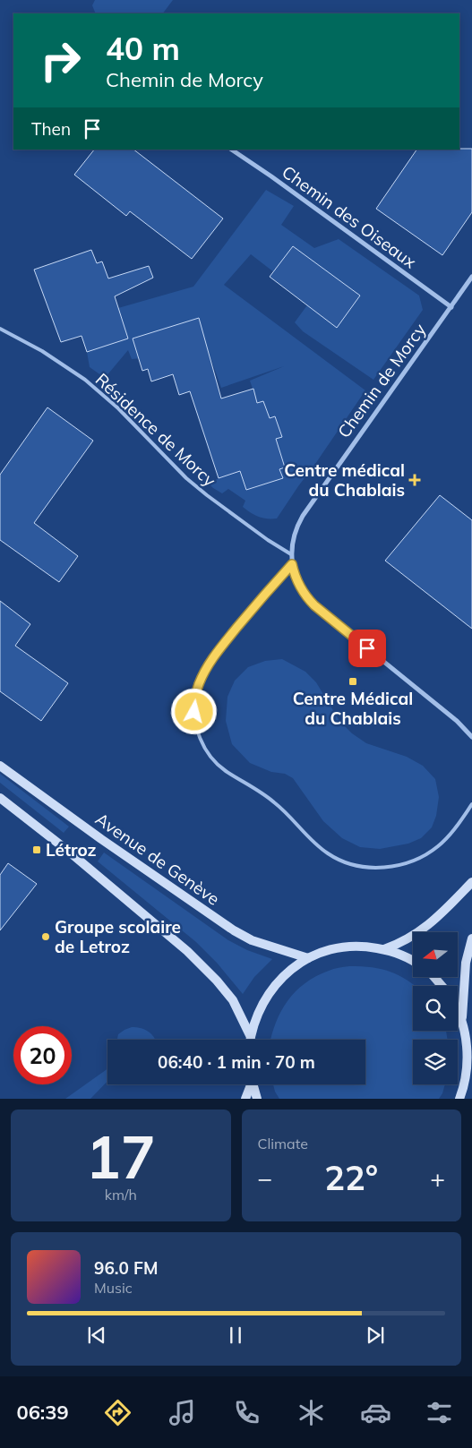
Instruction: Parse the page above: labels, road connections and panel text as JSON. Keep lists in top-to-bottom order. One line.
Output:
{"streets":{"main road":["Avenue de Genève"],"street":["Chemin des Oiseaux","Chemin de Morcy"],"lane":["Résidence de Morcy"]},"crossings":[["Chemin des Oiseaux","Chemin de Morcy"],["Chemin de Morcy","Résidence de Morcy"]],"places":{"health":["Centre médical du Chablais"],"transit":["Centre Médical du Chablais","Létroz"],"other":["Groupe scolaire de Letroz"]},"north":"left","page":{"turn":["40 m","Chemin de Morcy"],"then":"Then","limit":"20","trip":"06:40 · 1 min · 70 m","tile":[["17","km/h"],"Climate"],"heat":["−","22°","+"],"song":["96.0 FM","Music"],"tabs":"06:39"}}
